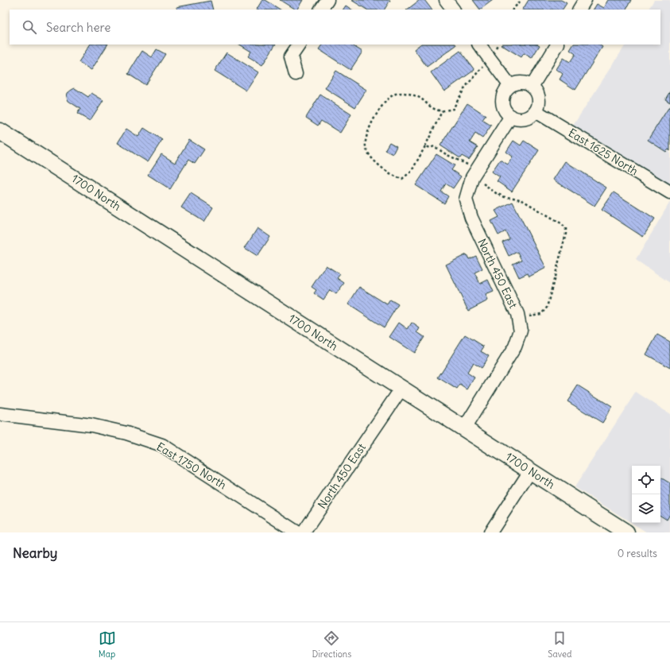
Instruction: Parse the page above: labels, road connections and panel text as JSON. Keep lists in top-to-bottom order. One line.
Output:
{"streets":{"street":["East 1625 North","1700 North","North 450 East","East 1750 North"]},"crossings":[["East 1625 North","North 450 East"],["1700 North","North 450 East"]],"page":{"search":"Search here","heading":["Nearby","0 results"],"nav":["Map","Directions","Saved"]}}
